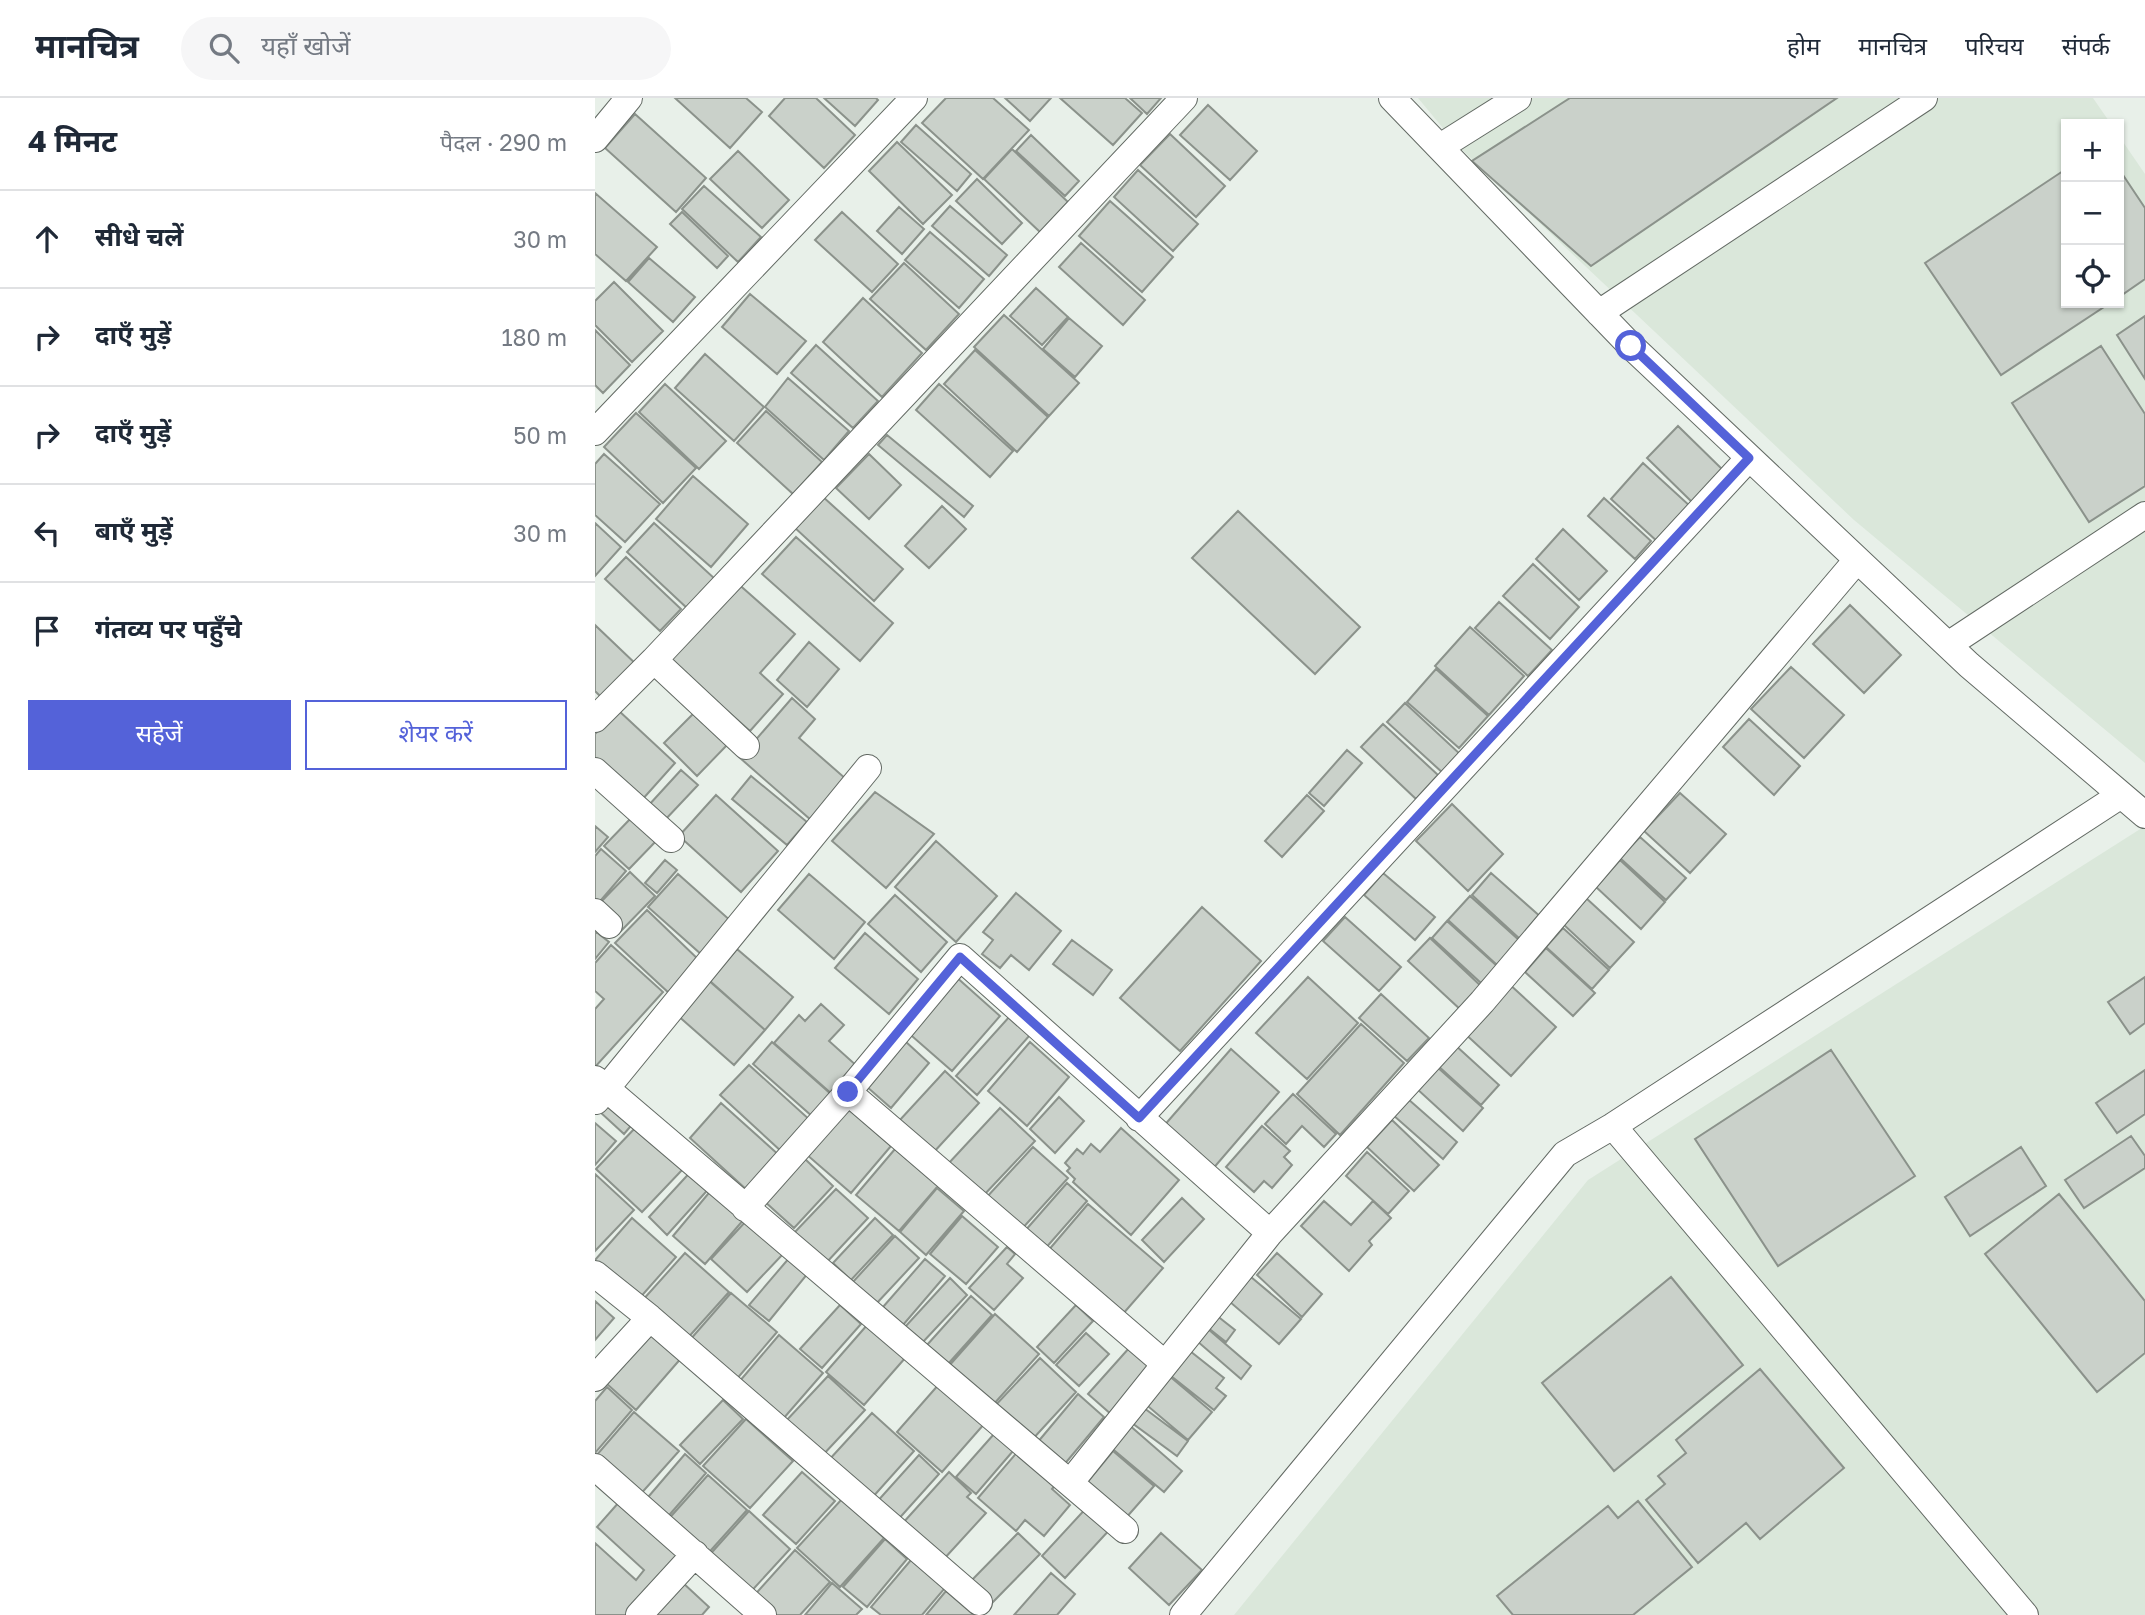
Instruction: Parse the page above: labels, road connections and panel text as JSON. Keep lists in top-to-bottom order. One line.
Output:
{"page":{"header":"मानचित्र","search":"यहाँ खोजें","nav":["होम","मानचित्र","परिचय","संपर्क"],"heading":["4 मिनट","पैदल · 290 m"],"map_buttons":["+","−"],"list":[["सीधे चलें","30 m"],["दाएँ मुड़ें","180 m"],["दाएँ मुड़ें","50 m"],["बाएँ मुड़ें","30 m"],"गंतव्य पर पहुँचे"],"buttons":["सहेजें","शेयर करें"]}}
